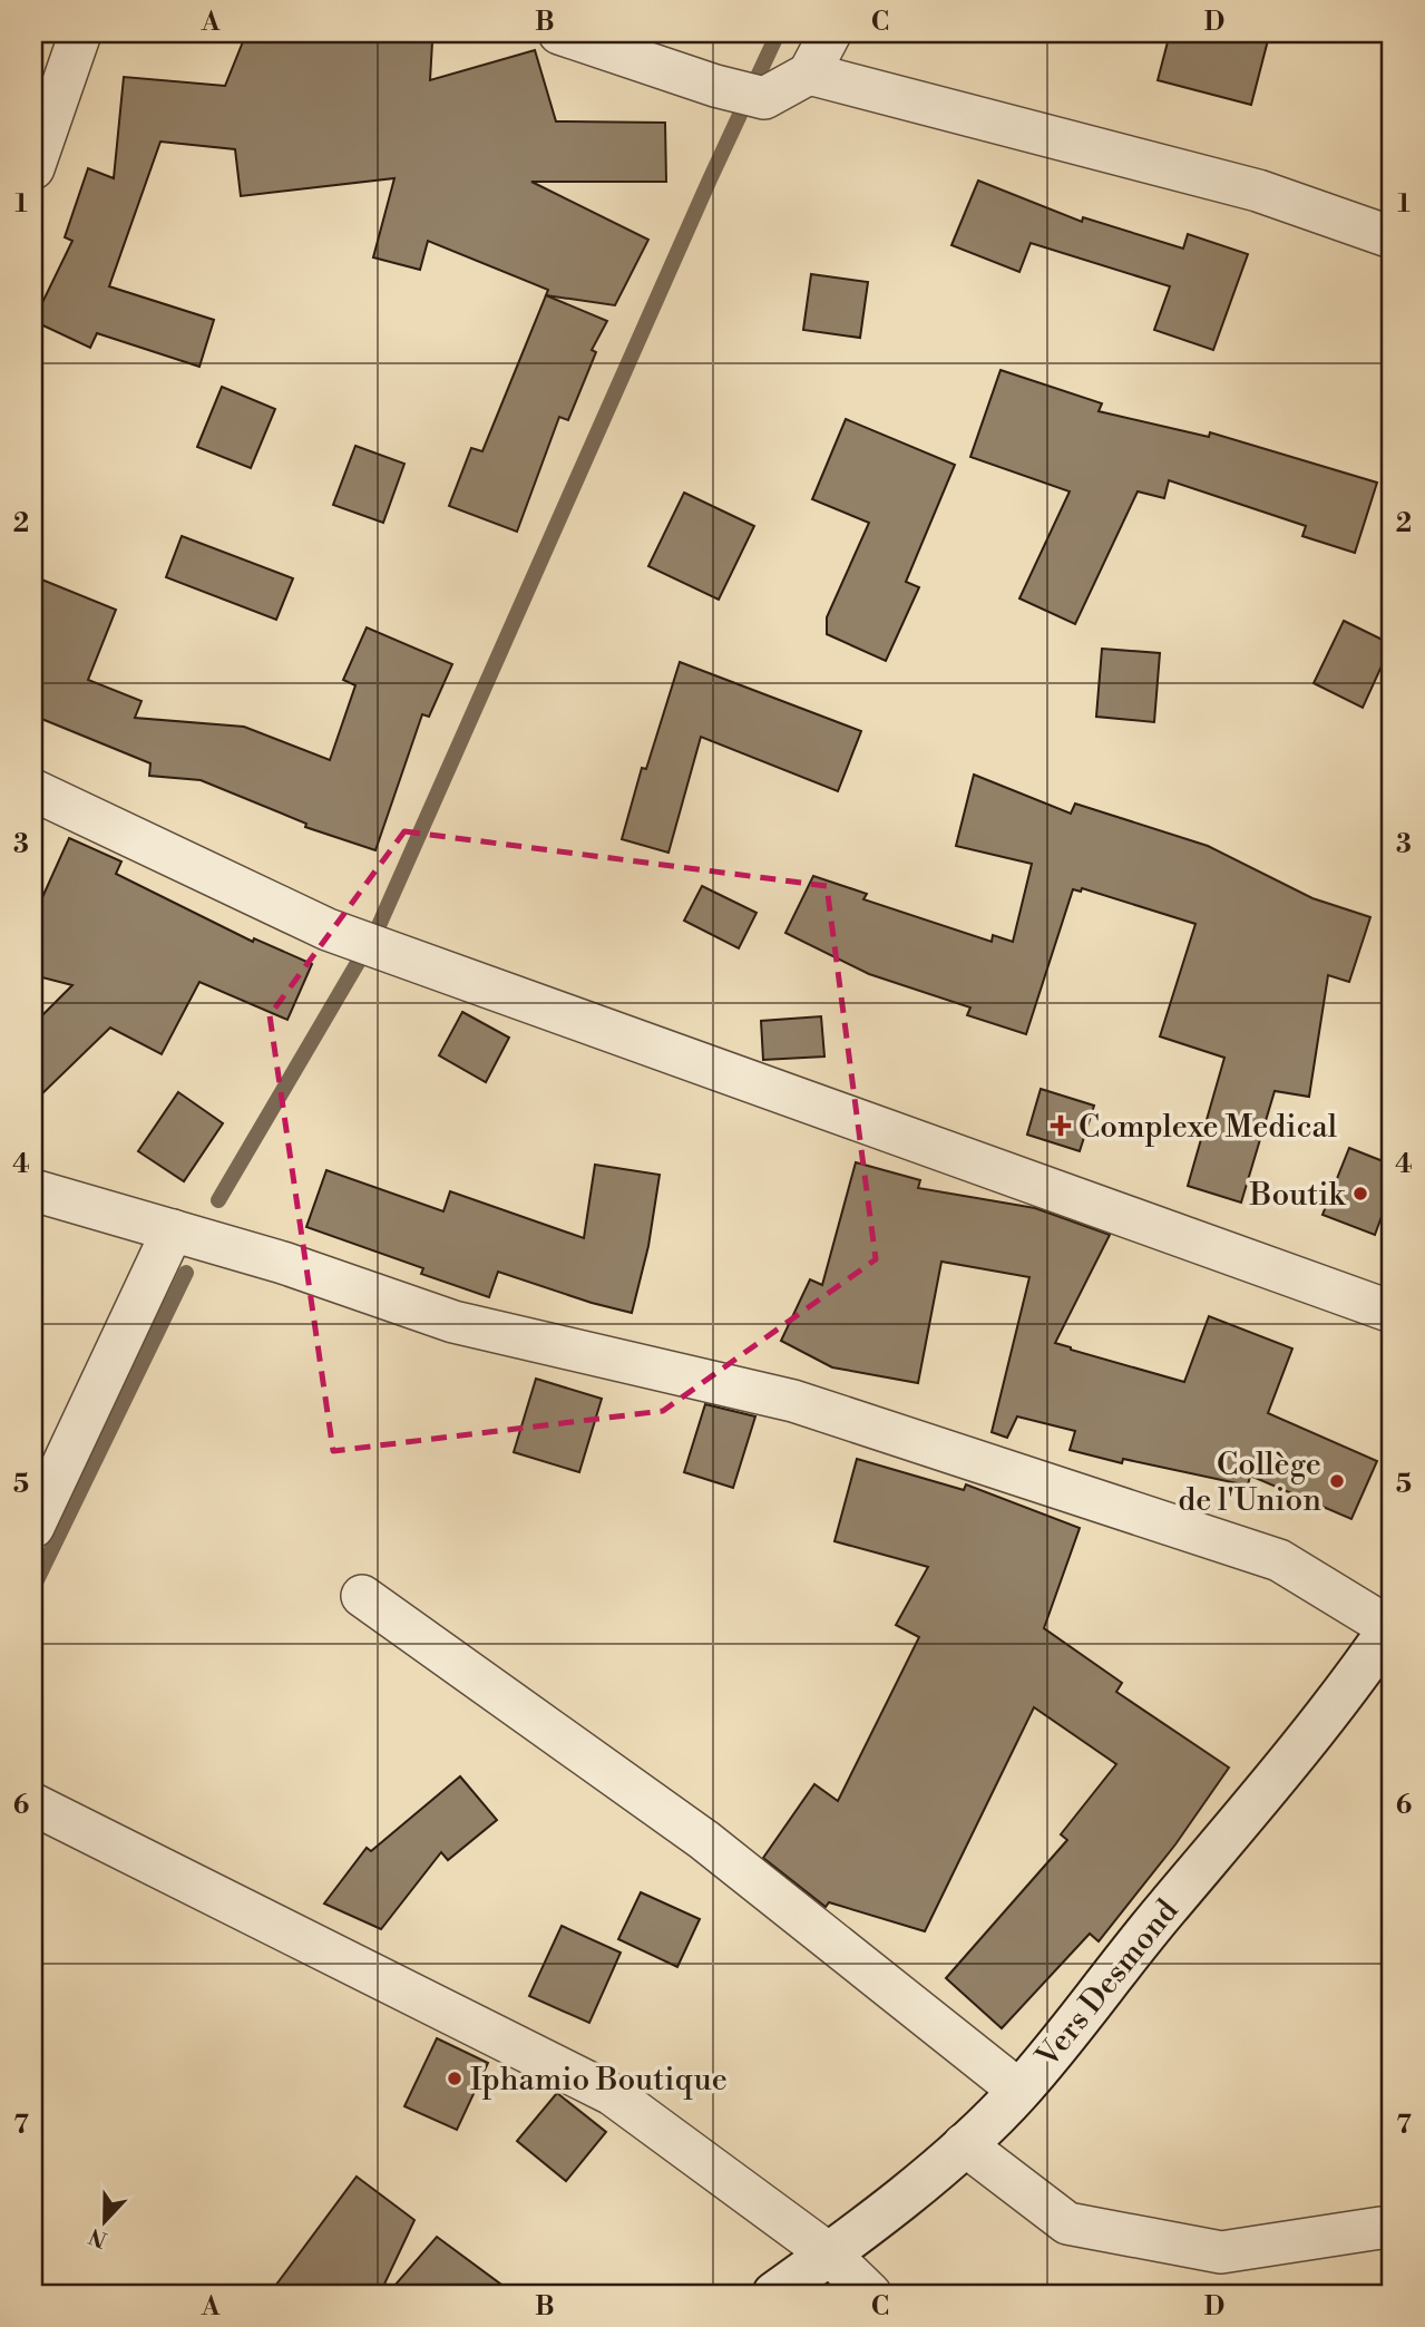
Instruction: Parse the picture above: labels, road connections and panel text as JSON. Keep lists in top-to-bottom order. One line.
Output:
{"streets":{"main road":["Vers Desmond"]},"places":{"health":["Complexe Medical"],"other":["Boutik","Collège de l'Union","Iphamio Boutique"]},"north":"bottom","grid":{"columns":["A","B","C","D"],"rows":["1","2","3","4","5","6","7"]}}
